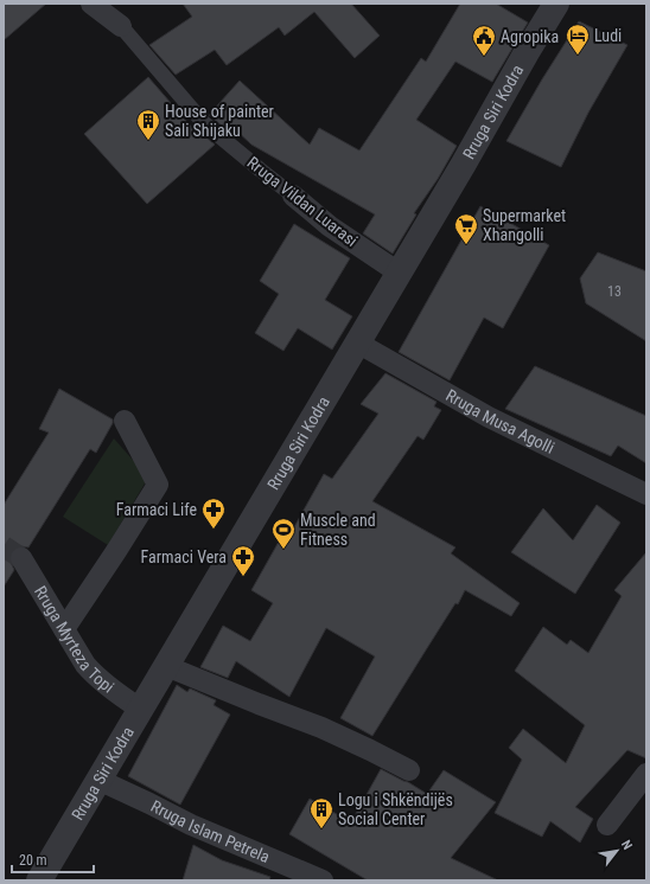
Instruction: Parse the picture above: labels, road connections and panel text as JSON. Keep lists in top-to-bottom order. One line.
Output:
{"streets":{"street":["Rruga Siri Kodra","Rruga Vildan Luarasi","Rruga Musa Agolli","Rruga Myrteza Topi","Rruga Islam Petrela"]},"crossings":[["Rruga Siri Kodra","Rruga Vildan Luarasi"],["Rruga Siri Kodra","Rruga Musa Agolli"],["Rruga Siri Kodra","Rruga Myrteza Topi"],["Rruga Siri Kodra","Rruga Islam Petrela"]],"places":{"hotel":["Ludi"],"public building":["Agropika"],"building":["House of painter Sali Shijaku","Logu i Shkëndijës Social Center"],"supermarket":["Supermarket Xhangolli"],"pharmacy":["Farmaci Life","Farmaci Vera"],"sports":["Muscle and Fitness"]},"house_numbers":["13"],"scale_bar":"20 m","north":"top right"}
